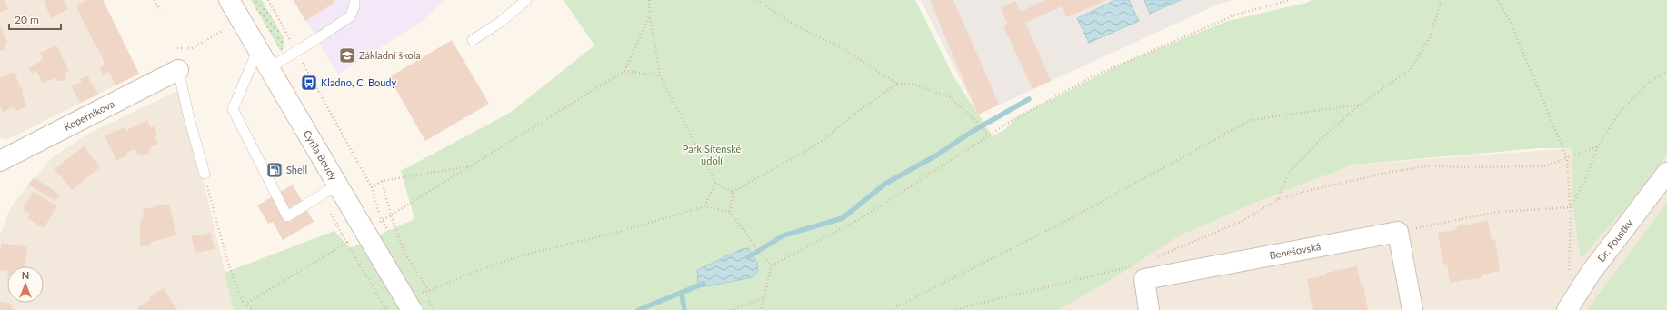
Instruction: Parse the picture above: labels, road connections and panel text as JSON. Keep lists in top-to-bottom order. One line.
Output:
{"streets":{"street":["Koperníkova","Cyrila Boudy","Dr. Foustky","Benešovská"]},"parks":["Park Sítenské údolí"],"places":{"school or university":["Základní škola"],"bus stop":["Kladno, C. Boudy"],"fuel station":["Shell"]},"scale_bar":"20 m","north":"top"}
